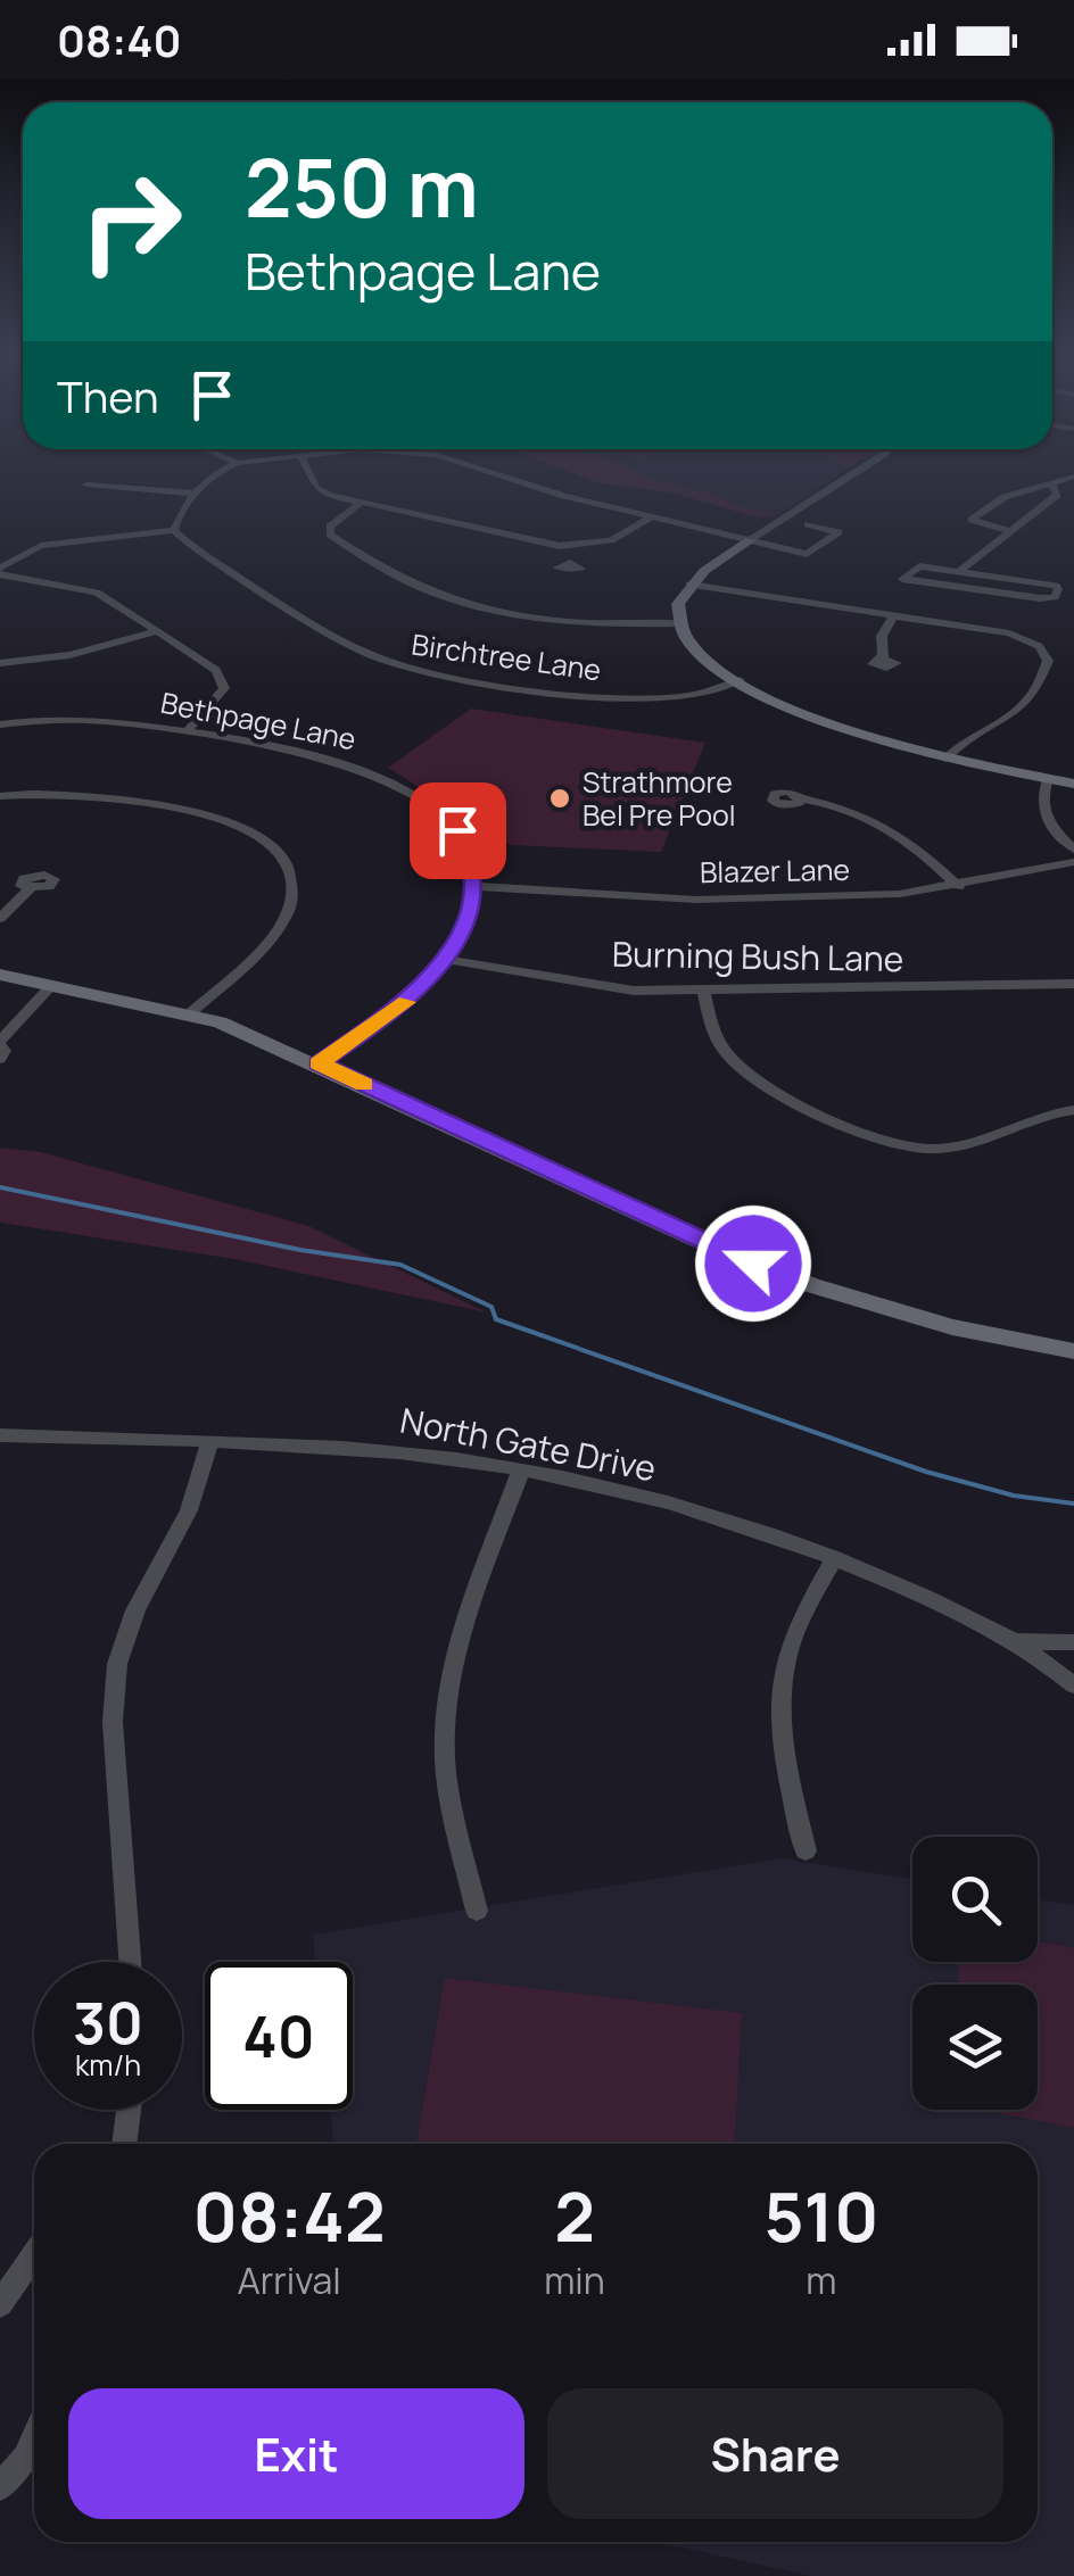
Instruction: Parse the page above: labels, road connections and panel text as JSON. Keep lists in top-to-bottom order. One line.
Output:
{"streets":{"street":["Birchtree Lane","Bethpage Lane","Blazer Lane","Burning Bush Lane","North Gate Drive"]},"crossings":[["Bethpage Lane","Blazer Lane"]],"places":["Strathmore Bel Pre Pool"],"page":{"status":"08:40","turn":["250 m","Bethpage Lane"],"then":"Then","speed":"30 km/h","limit":"40","eta":["08:42","Arrival","2","min","510","m"],"buttons":["Exit","Share"]}}
